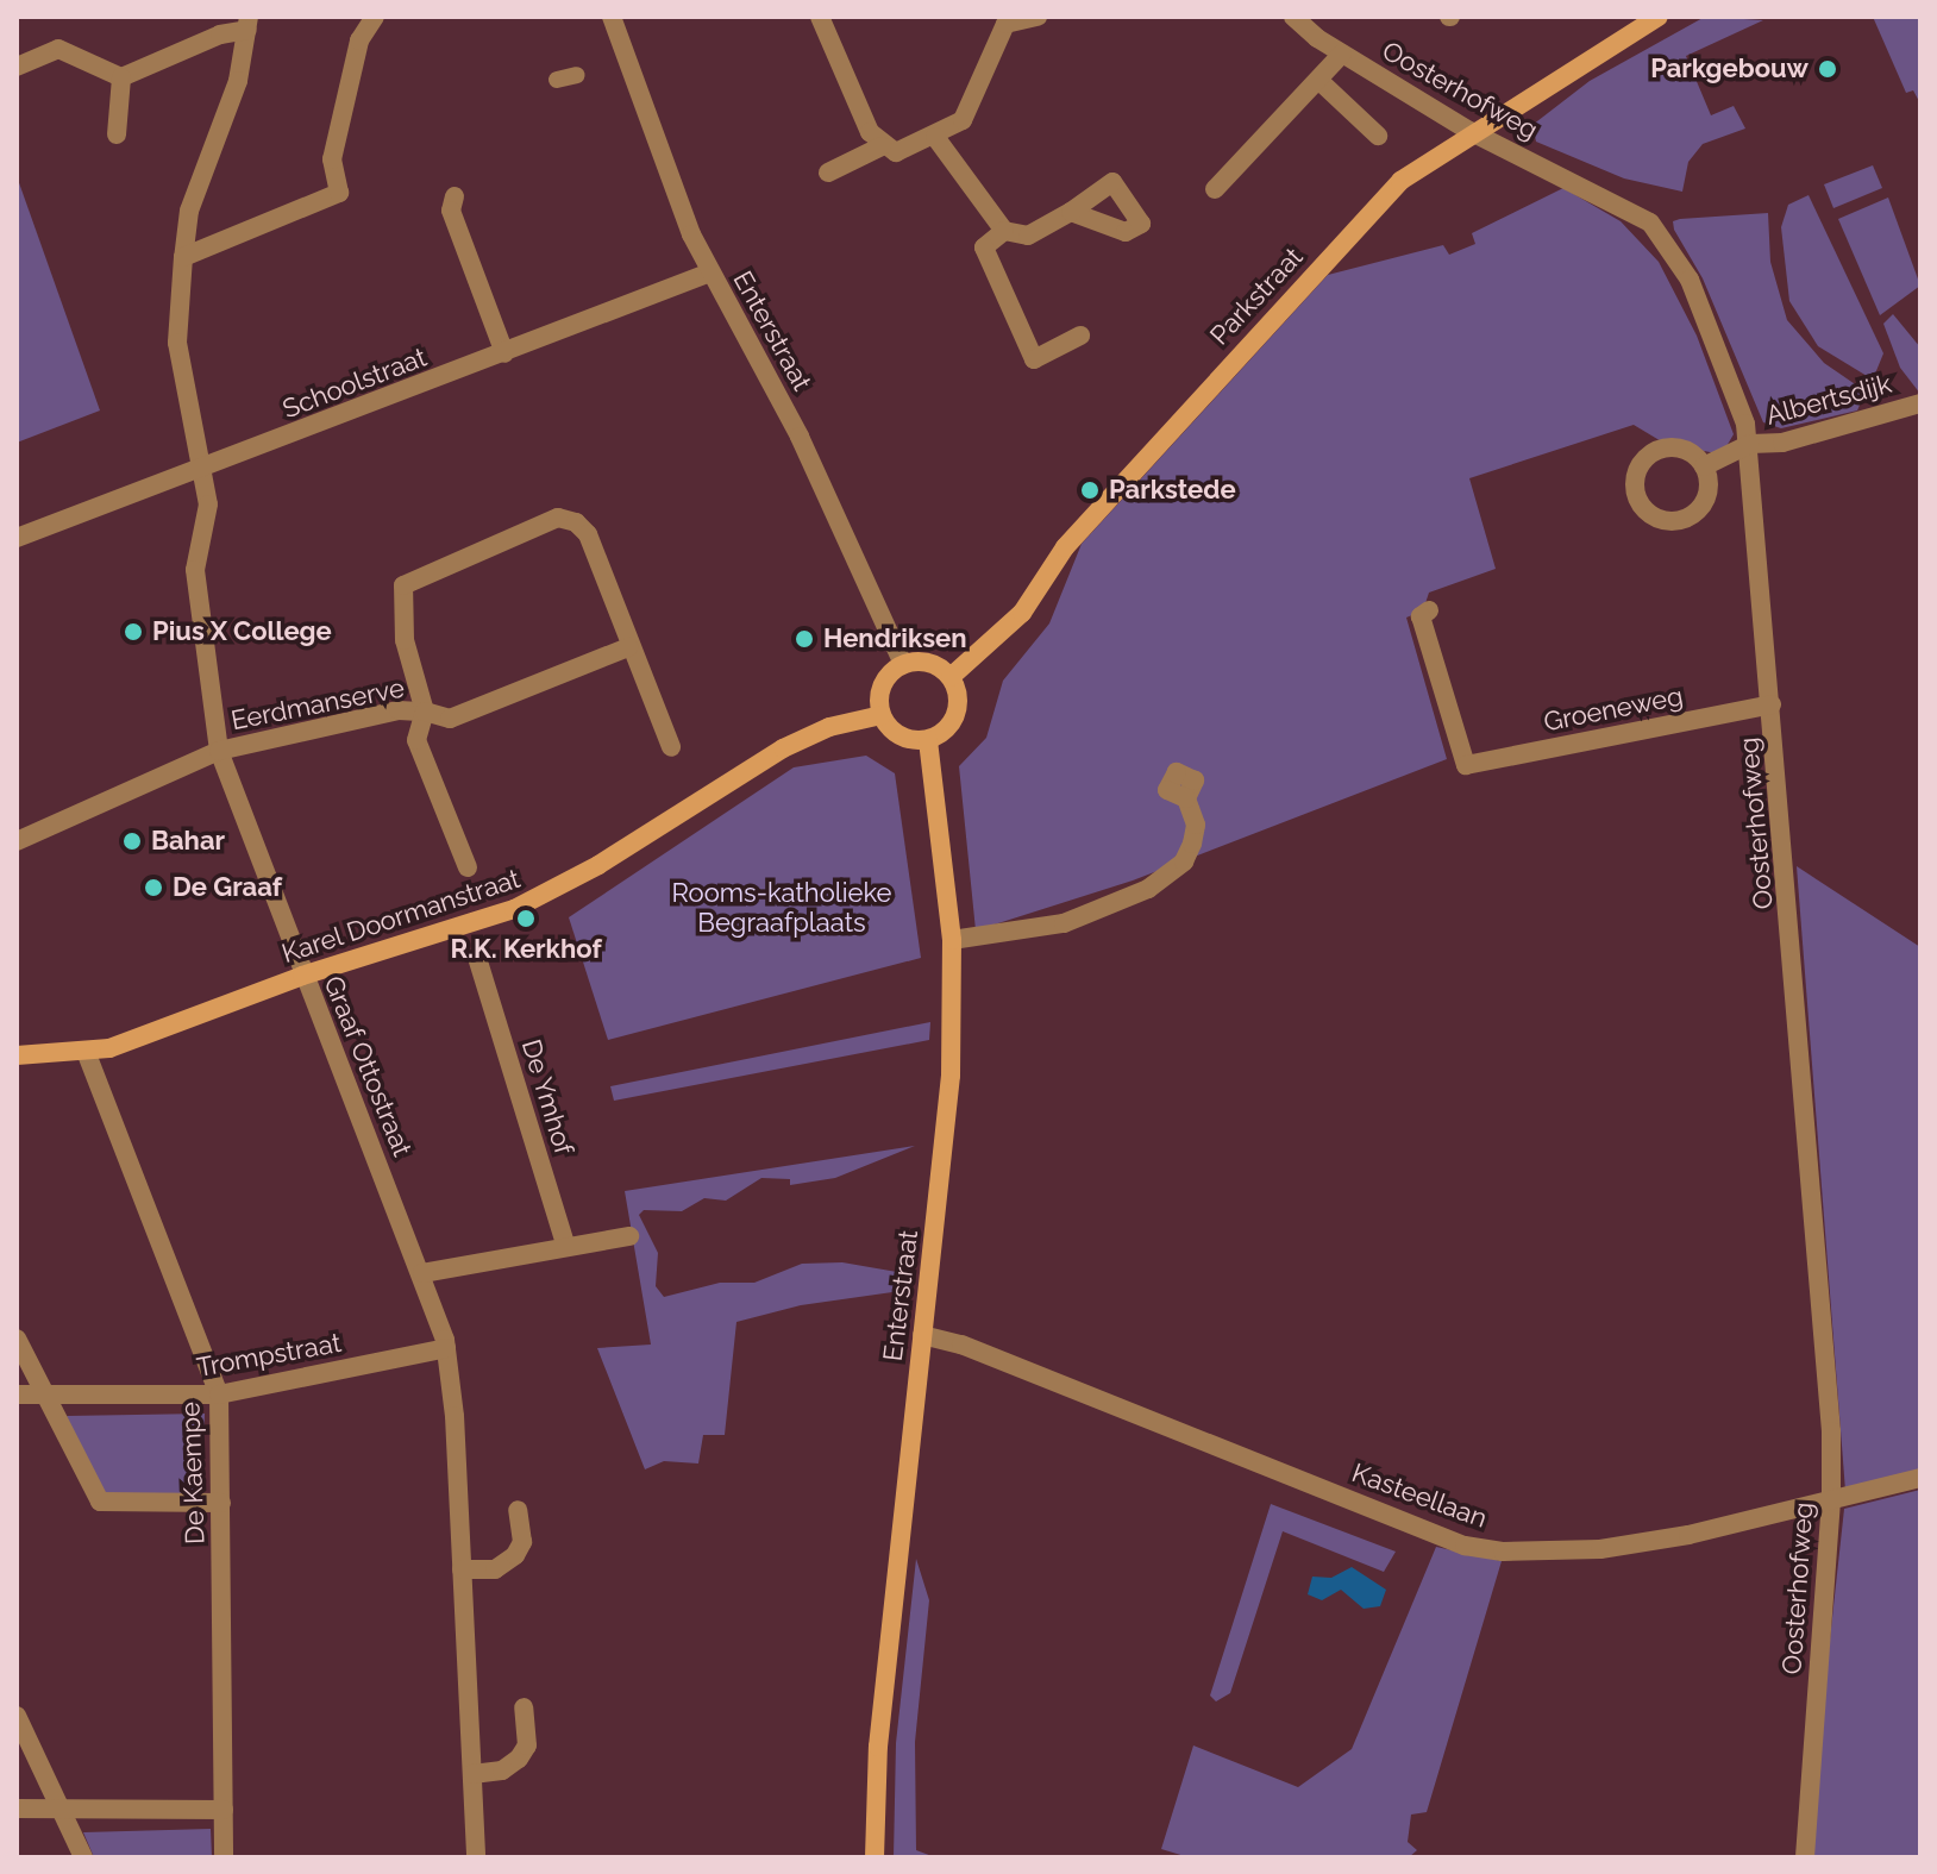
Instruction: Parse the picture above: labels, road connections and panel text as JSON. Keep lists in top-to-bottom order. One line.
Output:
{"streets":{"main road":["Parkstraat","Enterstraat","Karel Doormanstraat"],"street":["Oosterhofweg","Schoolstraat","Albertsdijk","Eerdmanserve","Groeneweg","Graaf Ottostraat","De Ymhof","Trompstraat","De Kaempe","Kasteellaan"]},"crossings":[["Oosterhofweg","Parkstraat"],["Oosterhofweg","Albertsdijk"],["Oosterhofweg","Groeneweg"],["Oosterhofweg","Kasteellaan"],["Parkstraat","Enterstraat"],["Parkstraat","Karel Doormanstraat"],["Enterstraat","Schoolstraat"],["Enterstraat","Karel Doormanstraat"],["Enterstraat","Kasteellaan"],["Schoolstraat","Graaf Ottostraat"],["Eerdmanserve","Graaf Ottostraat"],["Karel Doormanstraat","Graaf Ottostraat"],["Karel Doormanstraat","De Kaempe"],["Graaf Ottostraat","Trompstraat"],["Trompstraat","De Kaempe"]],"parks":["Rooms-katholieke Begraafplaats"],"places":["Parkgebouw","Parkstede","Pius X College","Hendriksen","Bahar","De Graaf","R.K. Kerkhof"]}
